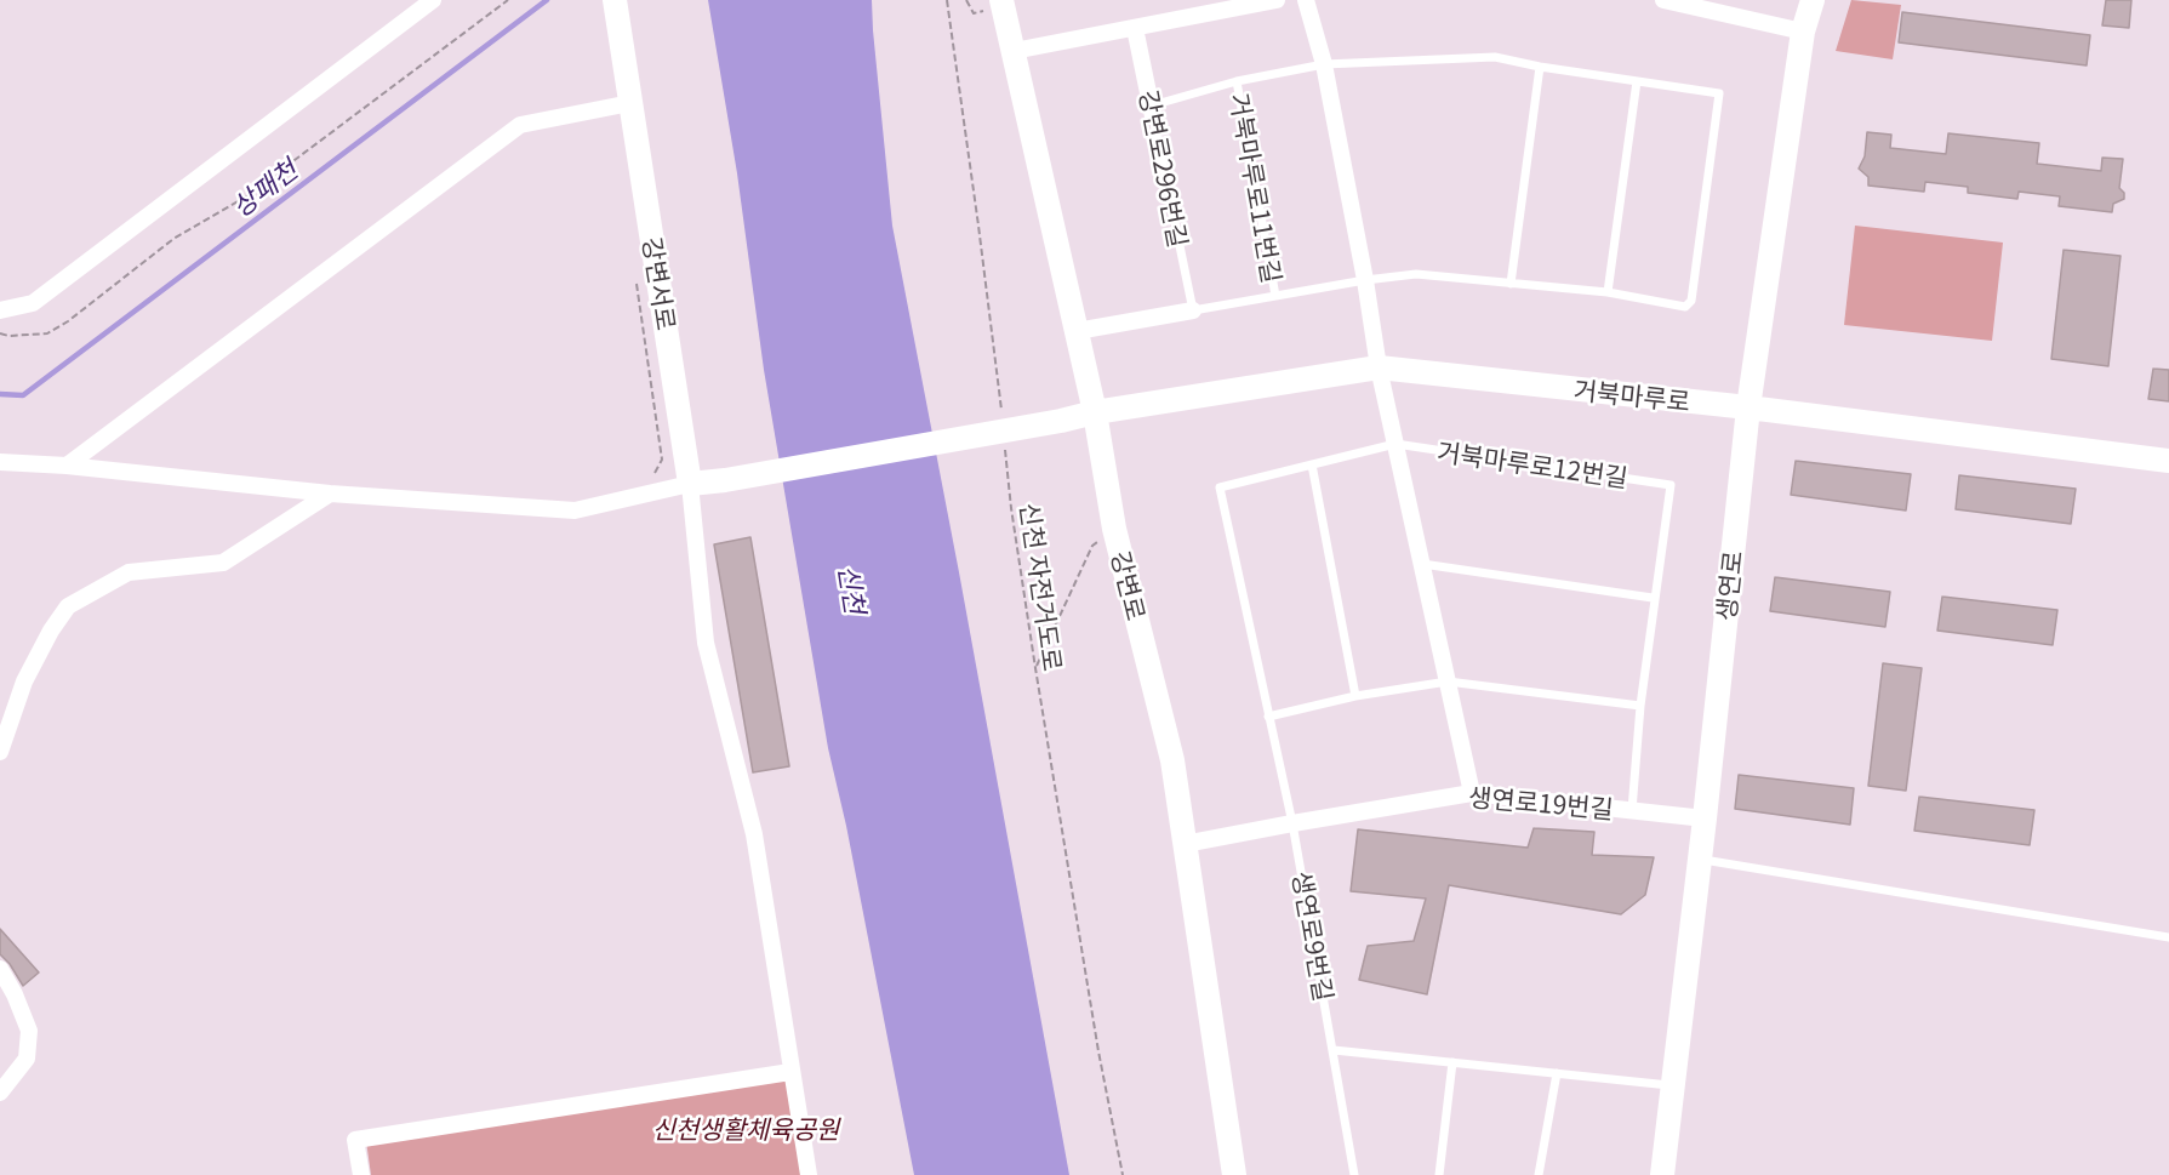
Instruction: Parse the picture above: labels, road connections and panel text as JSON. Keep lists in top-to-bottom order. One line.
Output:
{"streets":{"street":["강변로296번길","거북마루로11번길","강변서로","거북마루로","거북마루로12번길","강변로","생연로","생연로19번길"],"lane":["생연로9번길"],"path":["신천 자전거도로"]},"crossings":[["강변로296번길","거북마루로11번길"],["거북마루로11번길","강변로"],["강변서로","거북마루로"],["거북마루로","거북마루로12번길"],["거북마루로","강변로"],["거북마루로","생연로"],["거북마루로12번길","생연로19번길"],["강변로","생연로19번길"],["생연로","생연로19번길"],["생연로19번길","생연로9번길"]],"water":["상패천","신천"],"parks":["신천생활체육공원"]}
